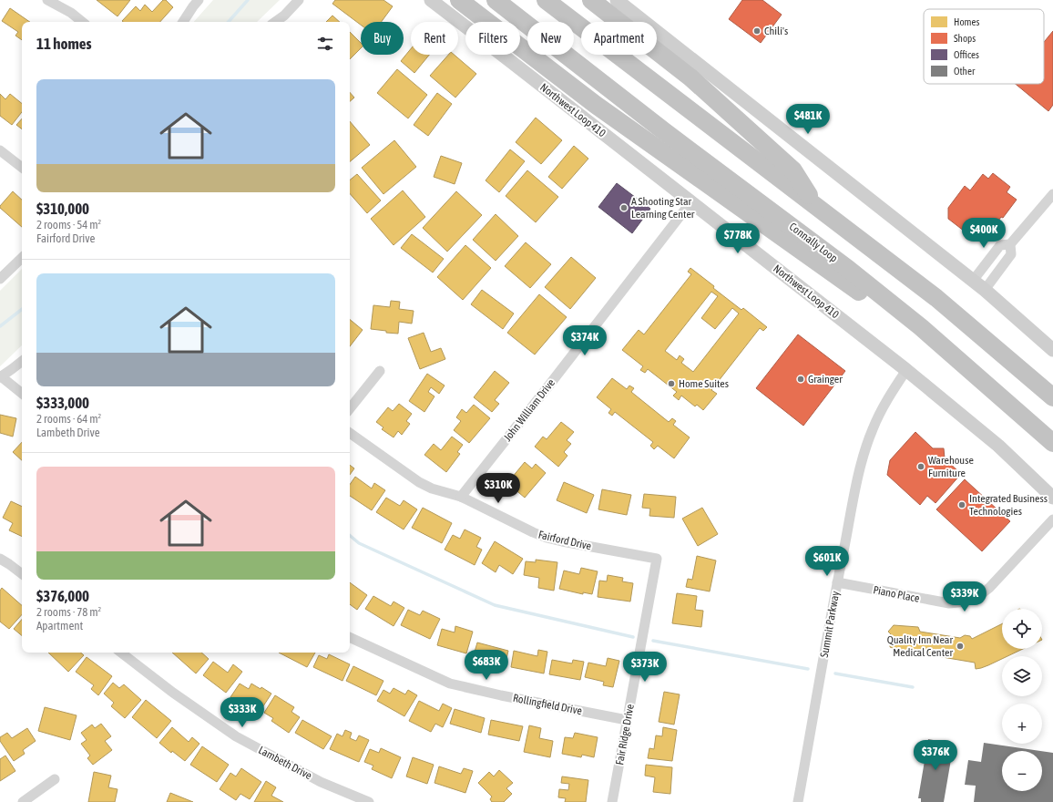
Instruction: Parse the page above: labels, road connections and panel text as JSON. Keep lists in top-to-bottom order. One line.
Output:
{"streets":{"highway":["Connally Loop"],"main road":["Northwest Loop 410"],"street":["John William Drive","Fairford Drive","Piano Place","Summit Parkway","Rollingfield Drive","Fair Ridge Drive","Lambeth Drive"]},"crossings":[["Northwest Loop 410","John William Drive"],["Northwest Loop 410","Summit Parkway"],["John William Drive","Fairford Drive"],["Fairford Drive","Fair Ridge Drive"],["Piano Place","Summit Parkway"],["Rollingfield Drive","Fair Ridge Drive"]],"places":["Chili's","A Shooting Star Learning Center","Grainger","Home Suites","Warehouse Furniture","Integrated Business Technologies","Quality Inn Near Medical Center"],"legend":["Homes","Shops","Offices","Other"],"page":{"chip":["Buy","Rent","Filters","New","Apartment"],"heading":"11 homes","list":[{"name":"$310,000","note":"2 rooms · 54 m² · Fairford Drive"},{"name":"$333,000","note":"2 rooms · 64 m² · Lambeth Drive"},{"name":"$376,000","note":"2 rooms · 78 m² · Apartment"}],"price":["$481K","$400K","$778K","$374K","$310K","$601K","$339K","$683K","$373K","$333K","$376K"],"map_buttons":["+","−"]}}
